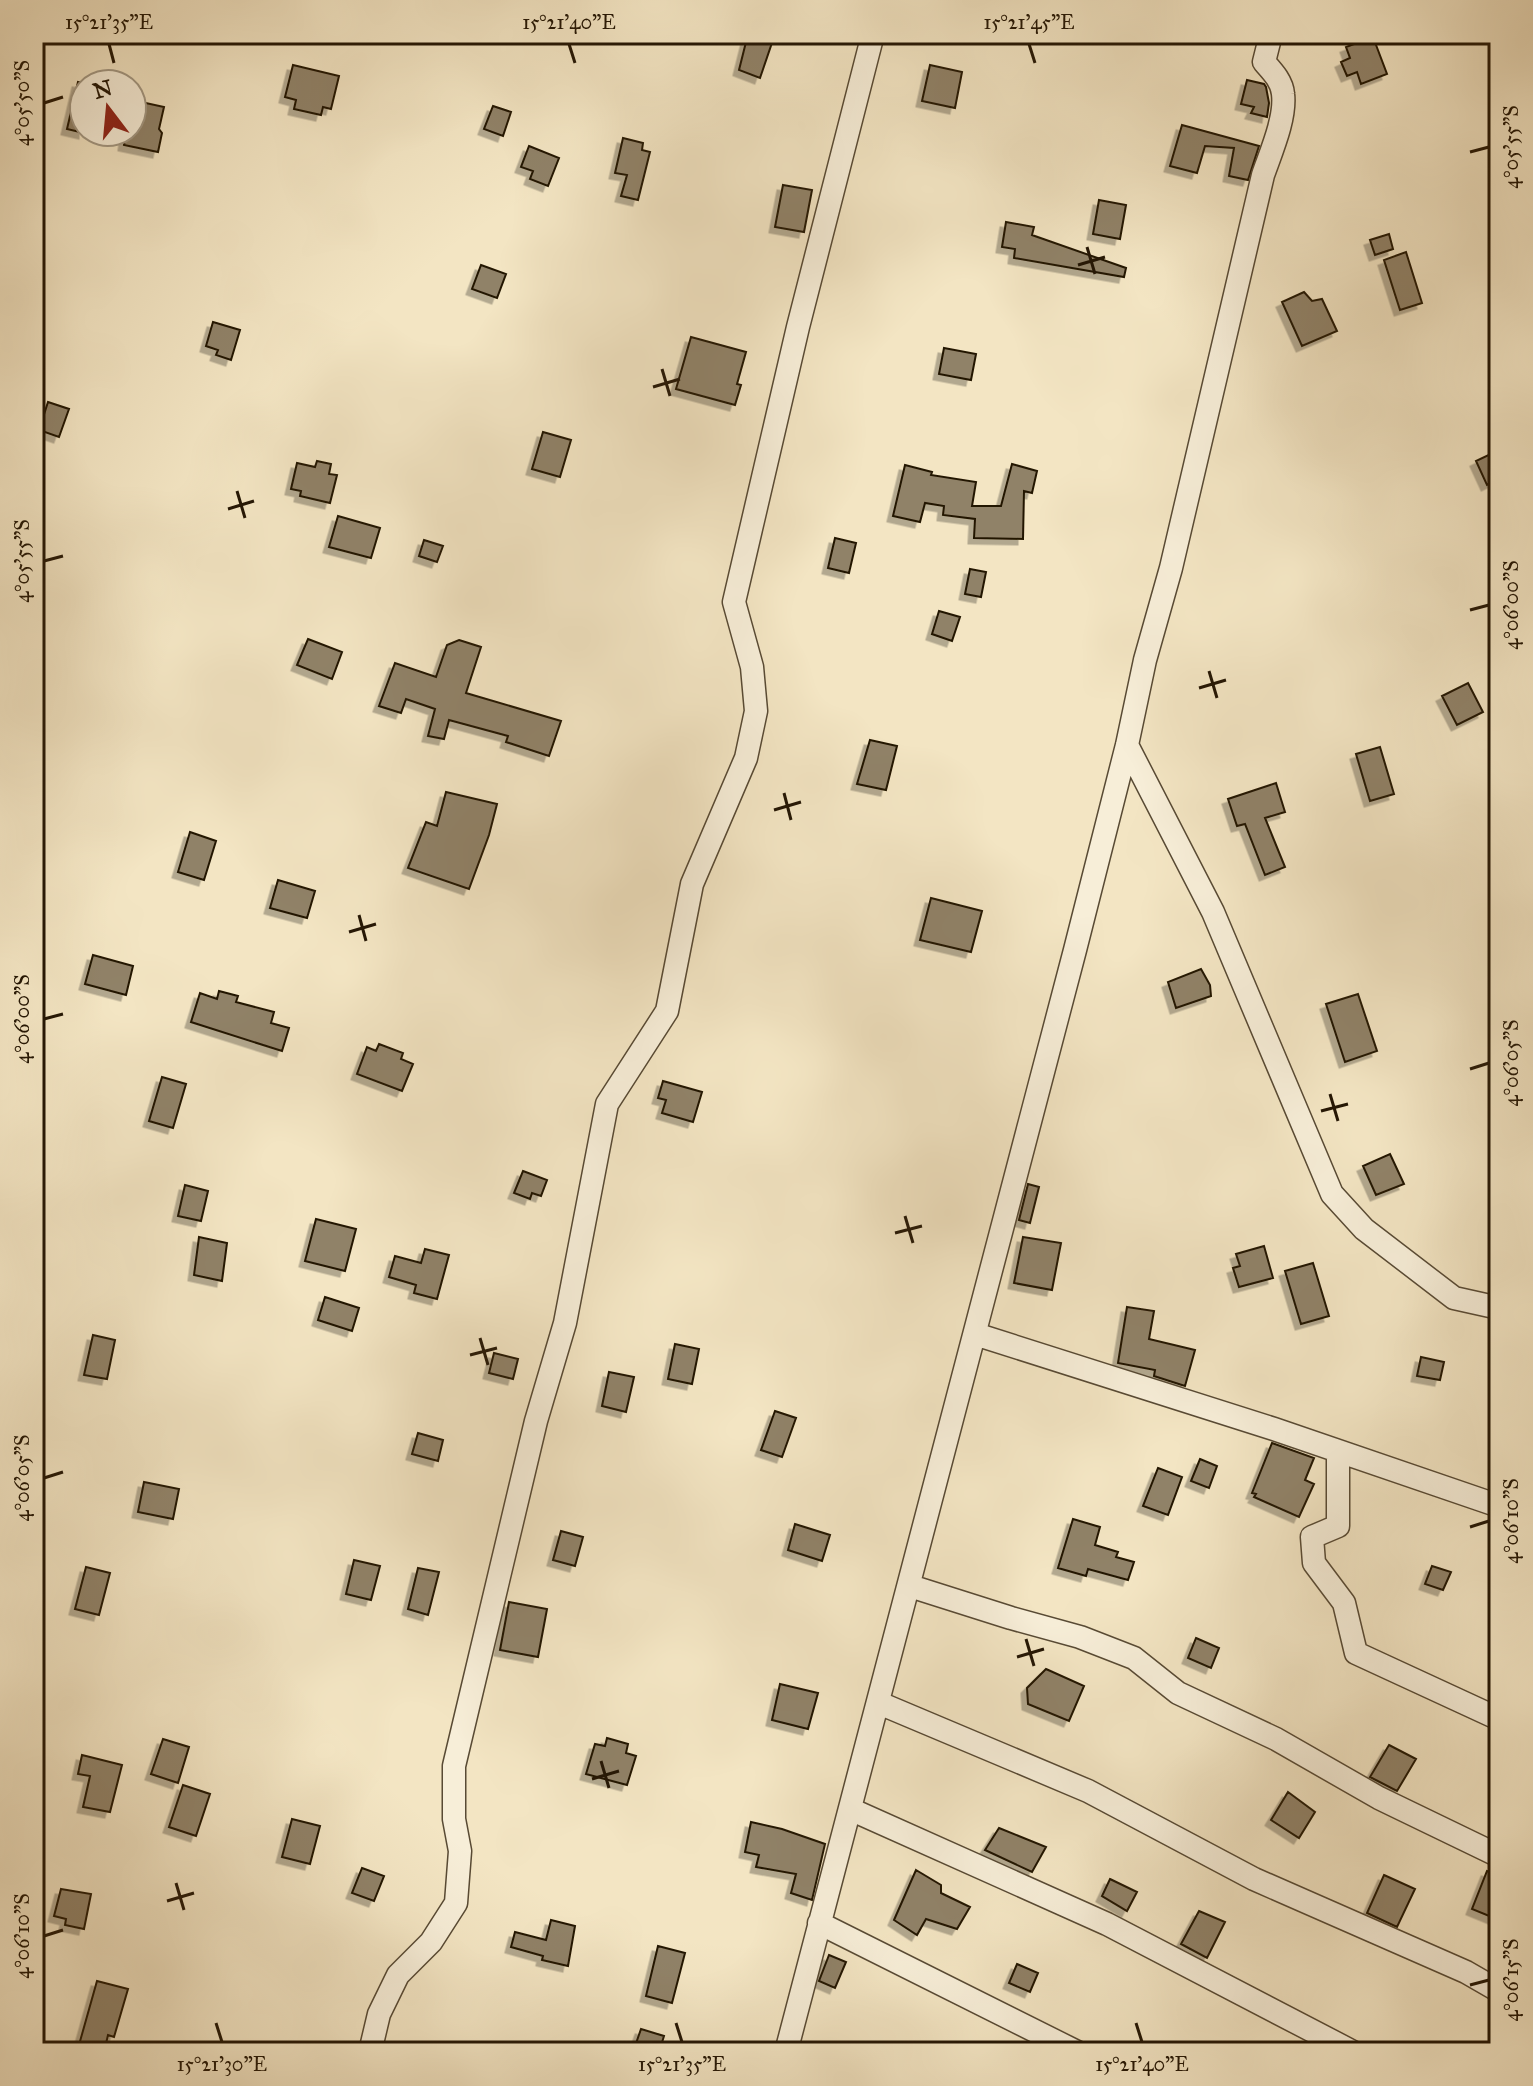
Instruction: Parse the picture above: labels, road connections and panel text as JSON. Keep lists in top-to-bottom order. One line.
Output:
{"north":"top","coordinates":["15°21'35\"E","15°21'40\"E","15°21'45\"E","4°05'50\"S","4°05'55\"S","4°06'00\"S","4°06'05\"S","4°06'10\"S","4°06'15\"S","15°21'30\"E"]}
